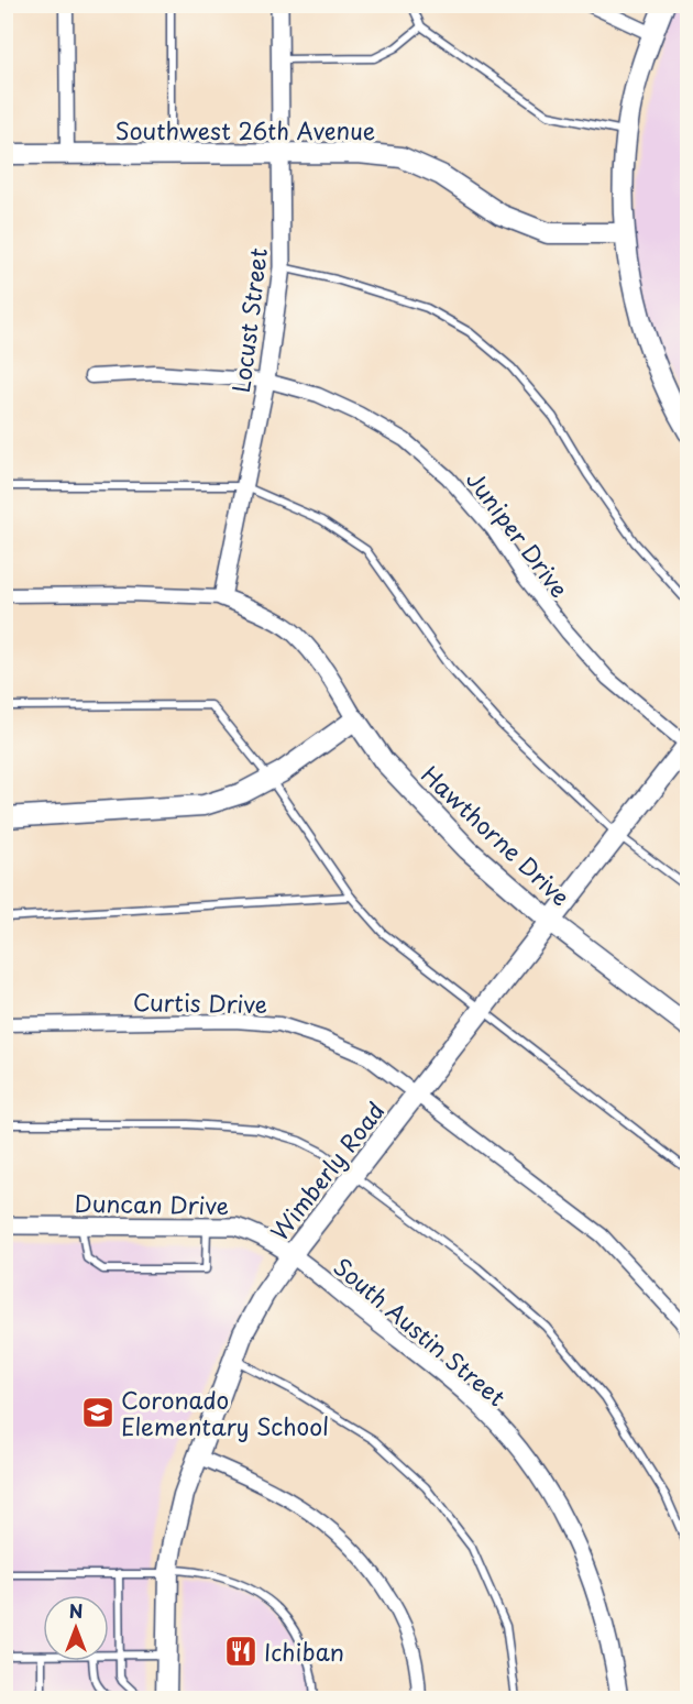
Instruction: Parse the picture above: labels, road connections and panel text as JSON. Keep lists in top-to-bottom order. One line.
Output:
{"streets":{"main road":["Southwest 26th Avenue","Hawthorne Drive","Wimberly Road"],"street":["Locust Street","Juniper Drive","Curtis Drive","Duncan Drive","South Austin Street"]},"crossings":[["Southwest 26th Avenue","Locust Street"],["Locust Street","Juniper Drive"],["Locust Street","Hawthorne Drive"],["Juniper Drive","Wimberly Road"],["Hawthorne Drive","Wimberly Road"],["Curtis Drive","Wimberly Road"],["Wimberly Road","Duncan Drive"],["Wimberly Road","South Austin Street"],["Duncan Drive","South Austin Street"]],"places":{"school or university":["Coronado Elementary School"],"restaurant":["Ichiban"]},"north":"top"}
